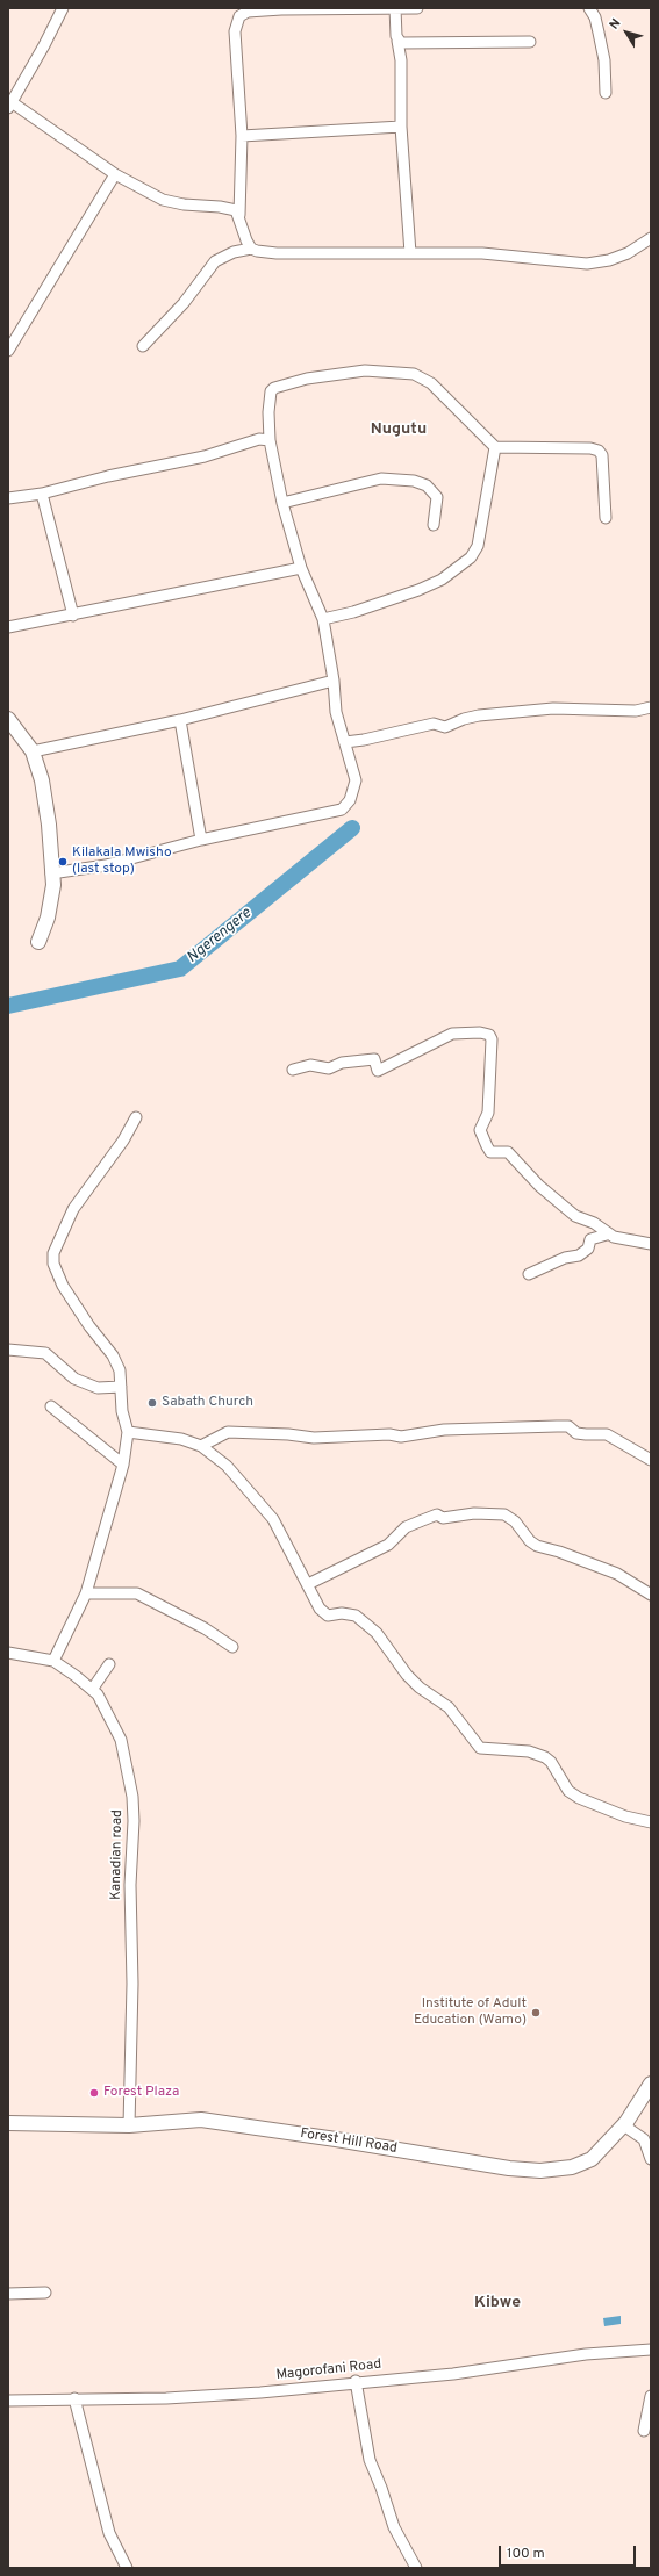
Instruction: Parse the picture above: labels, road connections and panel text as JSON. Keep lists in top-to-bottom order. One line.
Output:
{"streets":{"street":["Kanadian road","Forest Hill Road","Magorofani Road"]},"crossings":[["Kanadian road","Forest Hill Road"]],"districts":["Nugutu","Kibwe"],"water":["Ngerengere"],"places":["Kilakala Mwisho (last stop)","Sabath Church","Institute of Adult Education (Wamo)","Forest Plaza"],"scale_bar":"100 m","north":"top left"}
